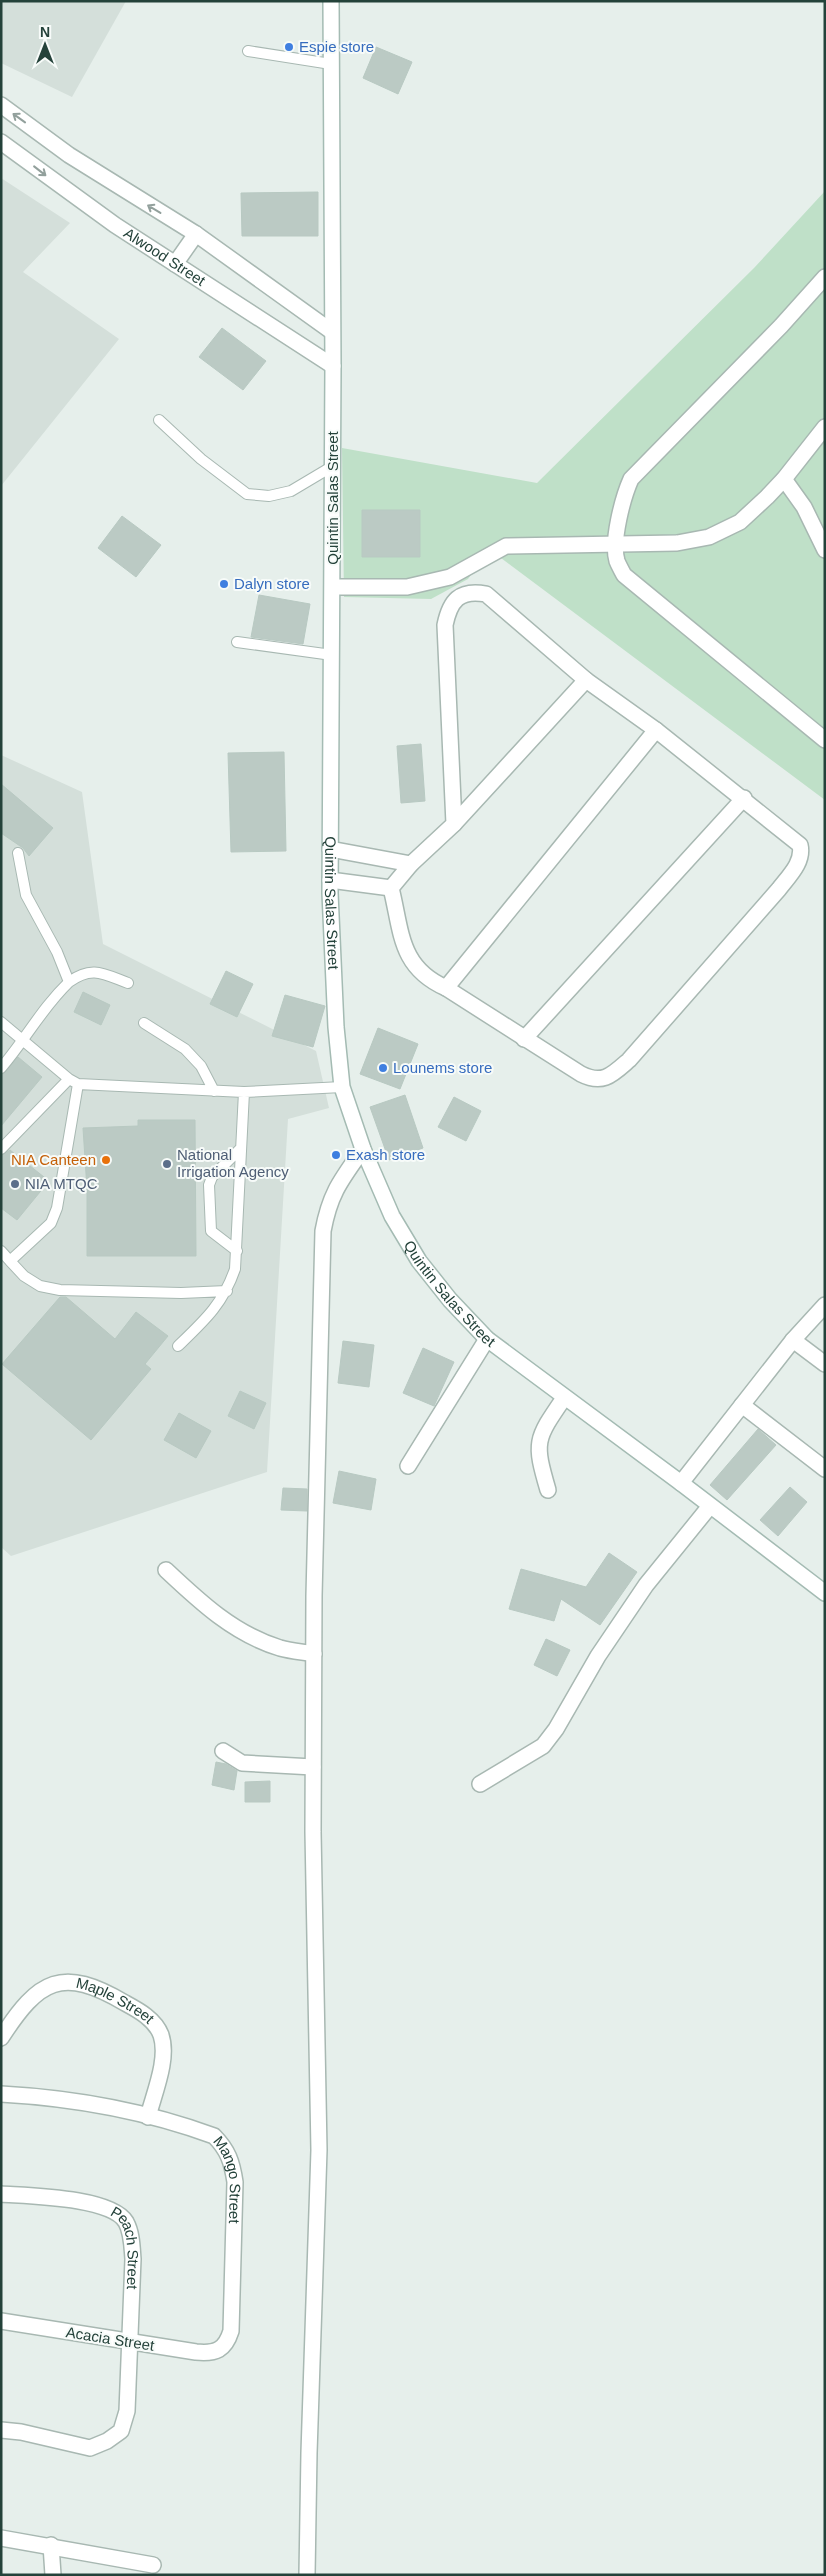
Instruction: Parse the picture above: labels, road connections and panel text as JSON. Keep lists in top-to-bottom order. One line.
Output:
{"streets":{"street":["Alwood Street","Quintin Salas Street","Maple Street","Mango Street","Peach Street","Acacia Street"]},"crossings":[["Alwood Street","Quintin Salas Street"],["Maple Street","Mango Street"],["Mango Street","Acacia Street"],["Peach Street","Acacia Street"]],"places":["Espie store","Dalyn store","Lounems store","Exash store","NIA Canteen","National Irrigation Agency","NIA MTQC"],"north":"top"}
